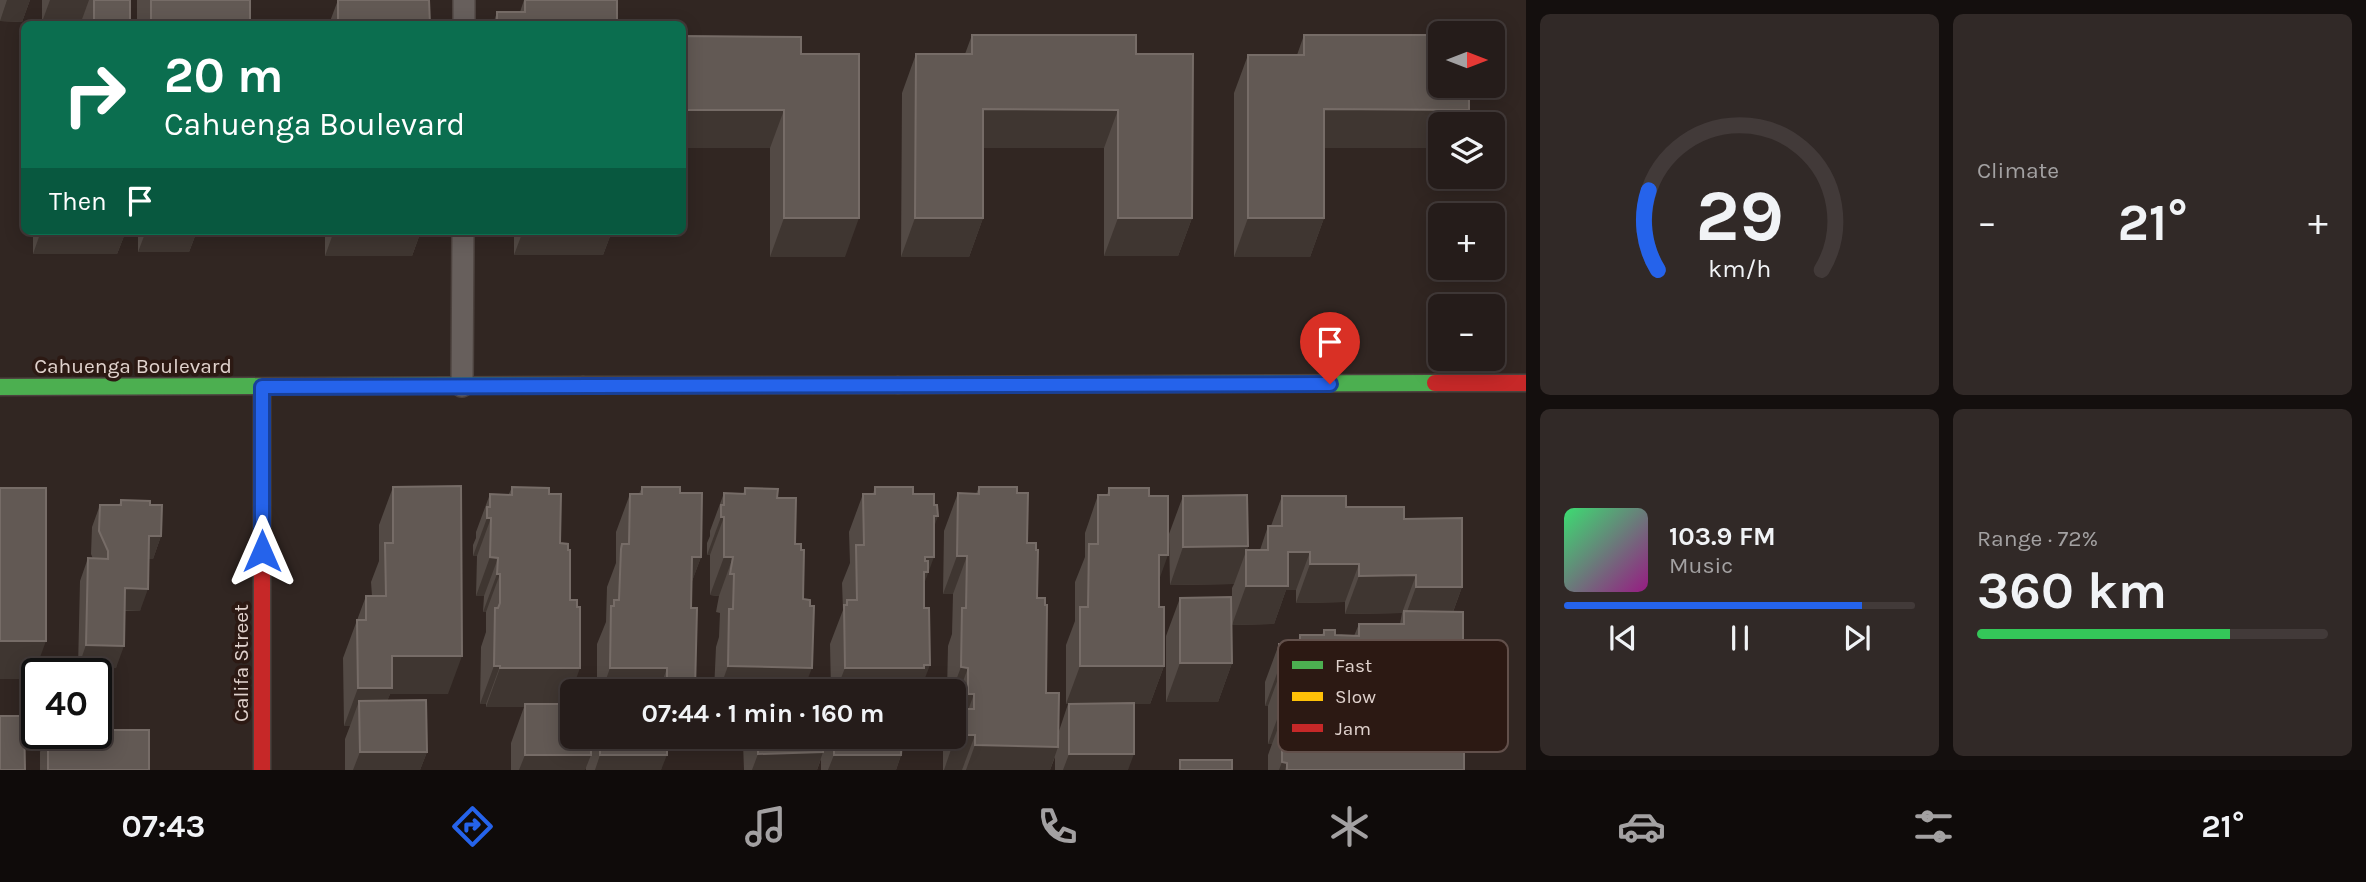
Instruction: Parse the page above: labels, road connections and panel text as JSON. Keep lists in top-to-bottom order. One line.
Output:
{"streets":{"main road":["Cahuenga Boulevard","Califa Street"]},"crossings":[["Cahuenga Boulevard","Califa Street"]],"legend":["Fast","Slow","Jam"],"north":"right","page":{"tile":["Climate",["Range · 72%","360 km"]],"map_buttons":["+","−"],"turn":["20 m","Cahuenga Boulevard"],"then":"Then","heat":["−","21°","+"],"song":["103.9 FM","Music"],"limit":"40","trip":"07:44 · 1 min · 160 m","tabs":["07:43","21°"],"gauge":["29","km/h"]}}
